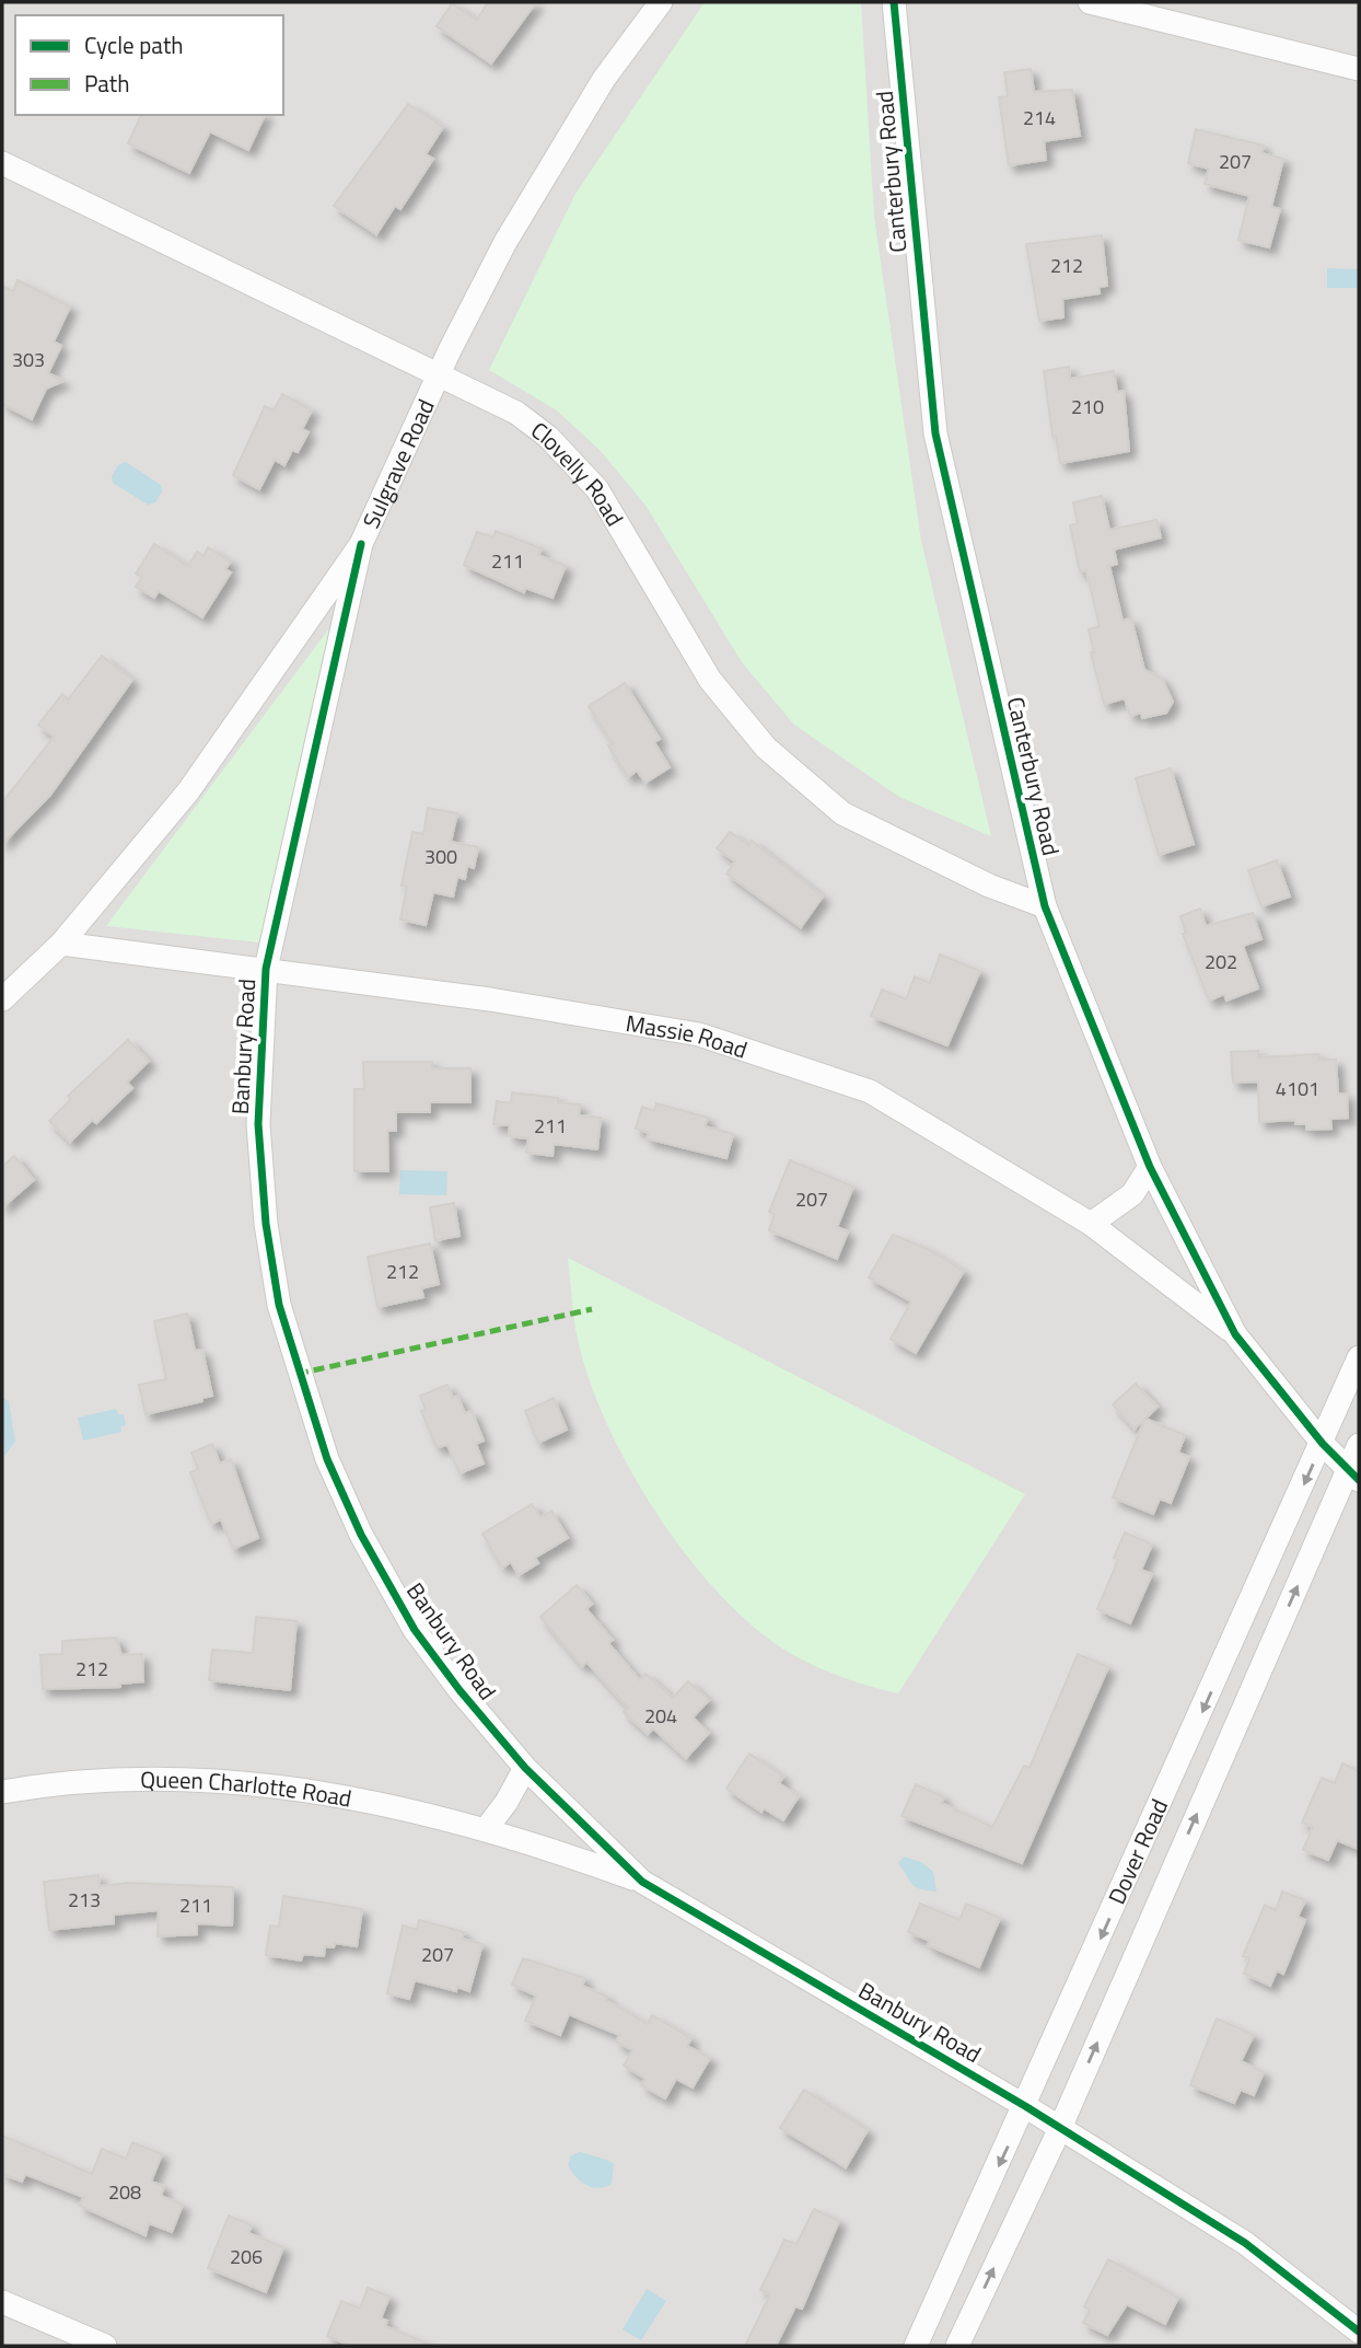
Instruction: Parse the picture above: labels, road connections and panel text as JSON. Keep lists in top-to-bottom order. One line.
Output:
{"streets":{"street":["Canterbury Road","Sulgrave Road","Clovelly Road","Massie Road","Banbury Road","Queen Charlotte Road","Dover Road"]},"crossings":[["Canterbury Road","Clovelly Road"],["Canterbury Road","Massie Road"],["Canterbury Road","Dover Road"],["Sulgrave Road","Clovelly Road"],["Sulgrave Road","Massie Road"],["Sulgrave Road","Banbury Road"],["Massie Road","Banbury Road"],["Banbury Road","Queen Charlotte Road"],["Banbury Road","Dover Road"]],"house_numbers":["214","207","212","303","210","211","300","202","4101","211","207","212","212","204","213","211","207","208","206"],"legend":["Cycle path","Path"]}
